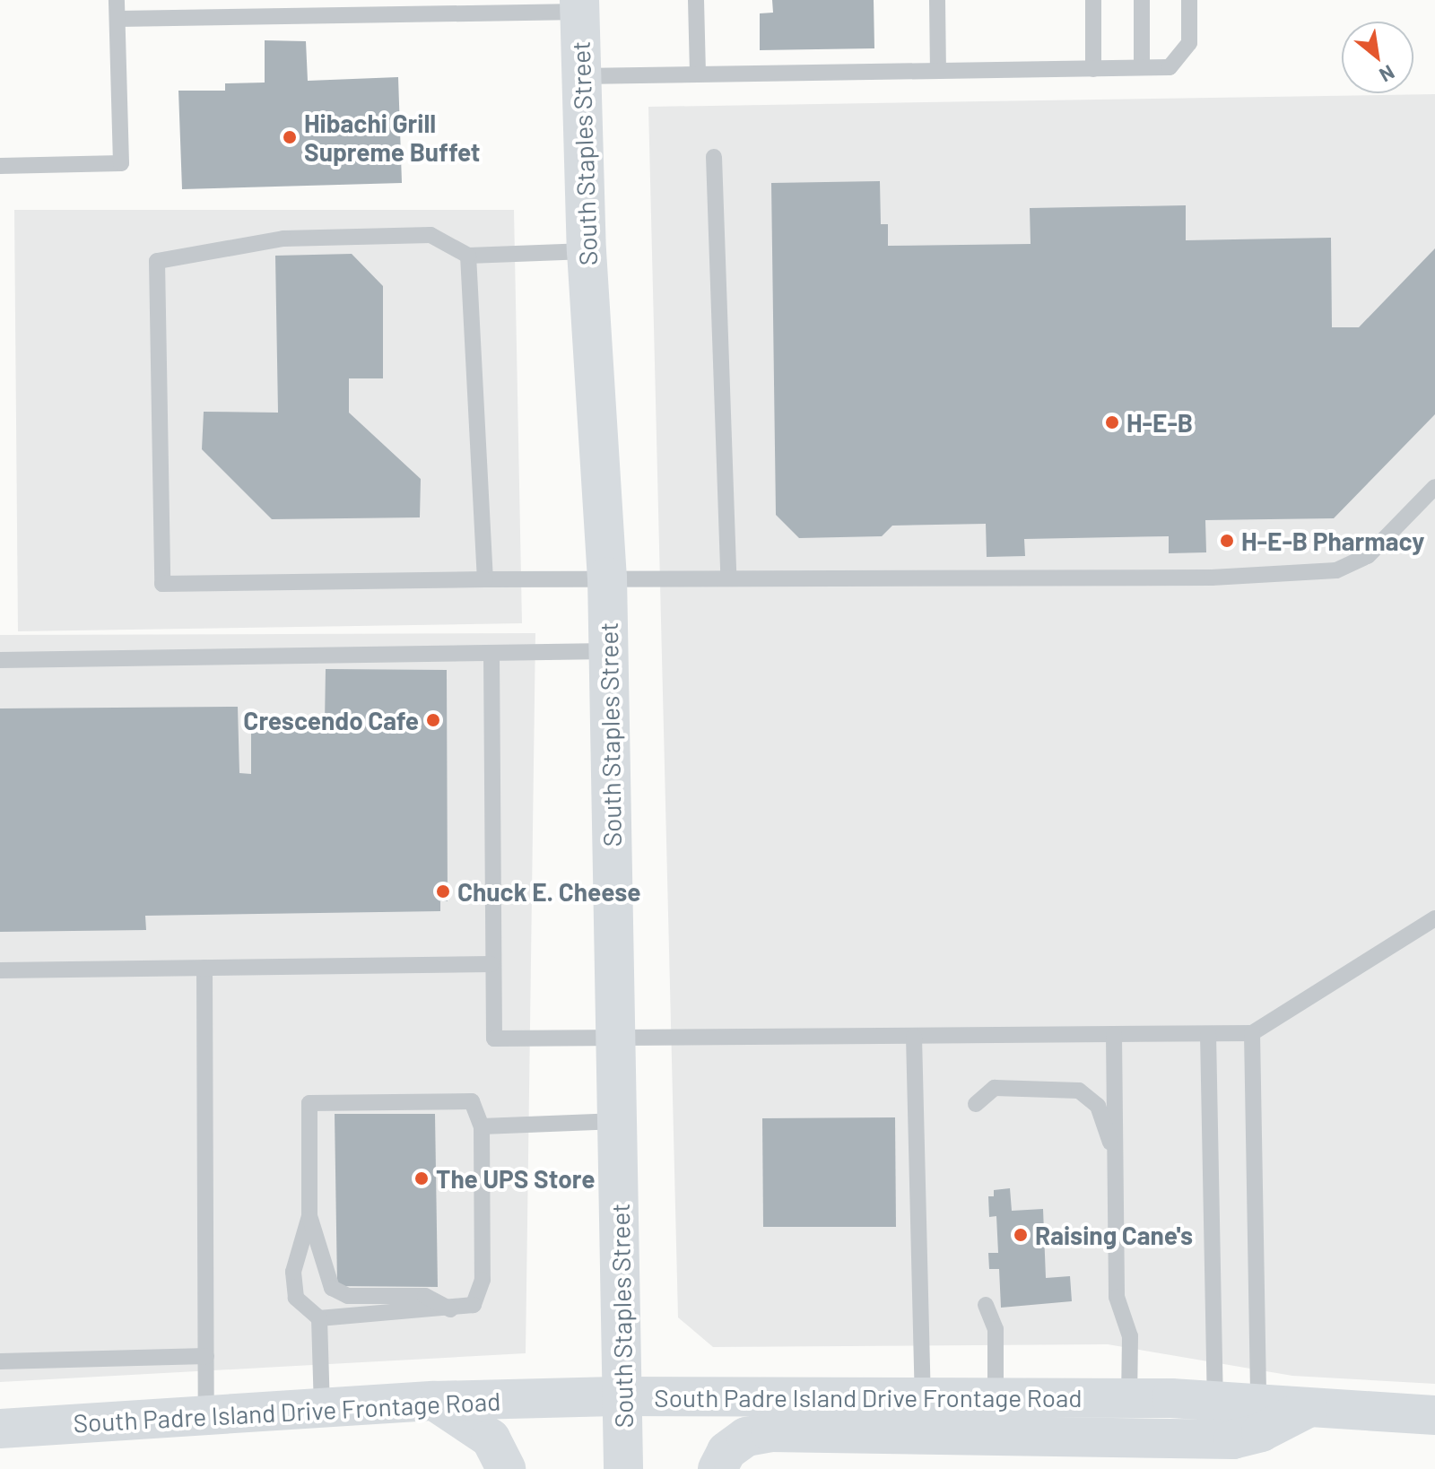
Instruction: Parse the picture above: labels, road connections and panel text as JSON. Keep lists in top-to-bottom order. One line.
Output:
{"streets":{"main road":["South Staples Street","South Padre Island Drive Frontage Road"]},"crossings":[["South Staples Street","South Padre Island Drive Frontage Road"]],"places":["Hibachi Grill Supreme Buffet","H-E-B","H-E-B Pharmacy","Crescendo Cafe","Chuck E. Cheese","The UPS Store","Raising Cane's"],"north":"bottom right"}
